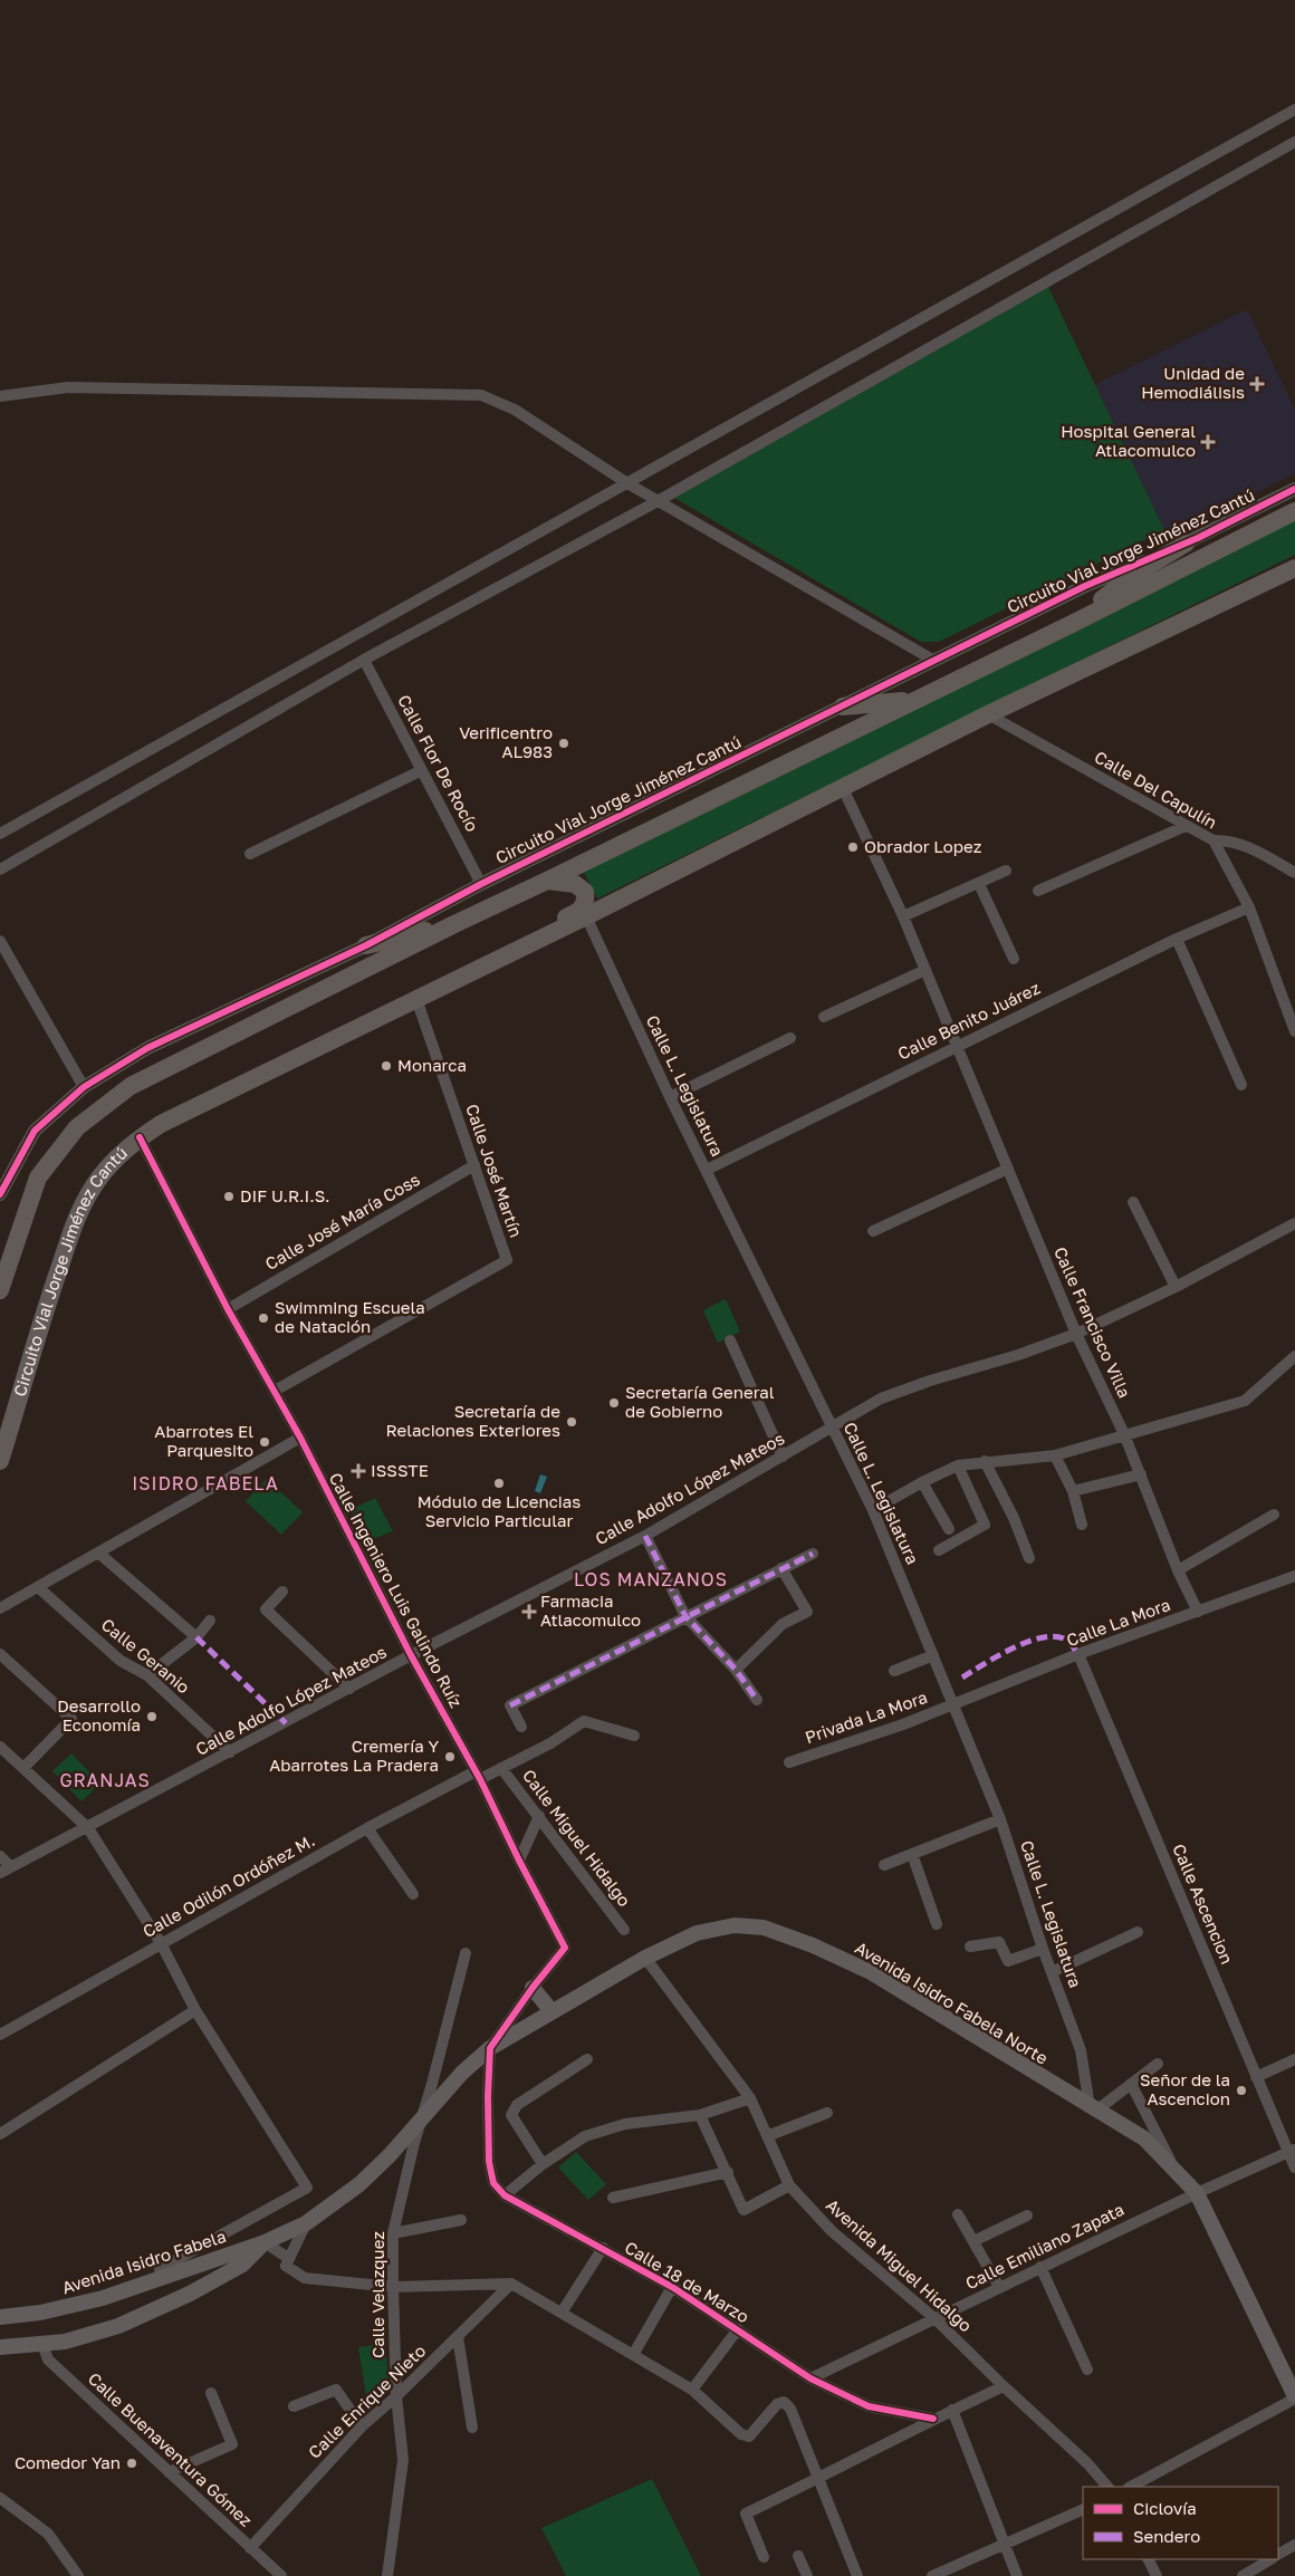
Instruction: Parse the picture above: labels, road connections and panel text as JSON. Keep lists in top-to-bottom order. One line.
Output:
{"streets":{"main road":["Circuito Vial Jorge Jiménez Cantú","Avenida Isidro Fabela Norte","Avenida Isidro Fabela"],"street":["Calle Flor De Rocío","Calle Del Capulín","Calle Benito Juárez","Calle L. Legislatura","Calle José Martín","Calle José María Coss","Calle Francisco Villa","Calle Adolfo López Mateos","Calle Ingeniero Luis Galindo Ruíz","Calle La Mora","Calle Geranio","Privada La Mora","Calle Miguel Hidalgo","Calle Odilón Ordóñez M.","Calle Ascencion","Calle Emiliano Zapata","Avenida Miguel Hidalgo","Calle 18 de Marzo","Calle Velazquez","Calle Enrique Nieto","Calle Buenaventura Gómez"]},"crossings":[["Circuito Vial Jorge Jiménez Cantú","Calle Flor De Rocío"],["Circuito Vial Jorge Jiménez Cantú","Calle Del Capulín"],["Circuito Vial Jorge Jiménez Cantú","Calle L. Legislatura"],["Circuito Vial Jorge Jiménez Cantú","Calle José Martín"],["Circuito Vial Jorge Jiménez Cantú","Calle Francisco Villa"],["Circuito Vial Jorge Jiménez Cantú","Calle Ingeniero Luis Galindo Ruíz"],["Calle Del Capulín","Calle Benito Juárez"],["Calle Benito Juárez","Calle L. Legislatura"],["Calle Benito Juárez","Calle Francisco Villa"],["Calle L. Legislatura","Calle Adolfo López Mateos"],["Calle L. Legislatura","Calle La Mora"],["Calle L. Legislatura","Privada La Mora"],["Calle L. Legislatura","Avenida Isidro Fabela Norte"],["Calle José Martín","Calle José María Coss"],["Calle José Martín","Calle Ingeniero Luis Galindo Ruíz"],["Calle José María Coss","Calle Ingeniero Luis Galindo Ruíz"],["Calle Francisco Villa","Calle Adolfo López Mateos"],["Calle Francisco Villa","Calle La Mora"],["Calle Adolfo López Mateos","Calle Ingeniero Luis Galindo Ruíz"],["Calle Adolfo López Mateos","Calle Geranio"],["Calle Ingeniero Luis Galindo Ruíz","Calle Odilón Ordóñez M."],["Calle Ingeniero Luis Galindo Ruíz","Avenida Isidro Fabela Norte"],["Calle Ingeniero Luis Galindo Ruíz","Calle 18 de Marzo"],["Calle La Mora","Privada La Mora"],["Calle La Mora","Calle Ascencion"],["Calle Miguel Hidalgo","Calle Odilón Ordóñez M."],["Calle Ascencion","Calle Emiliano Zapata"],["Avenida Isidro Fabela Norte","Calle Emiliano Zapata"],["Avenida Isidro Fabela Norte","Avenida Isidro Fabela"],["Avenida Isidro Fabela Norte","Avenida Miguel Hidalgo"],["Avenida Isidro Fabela Norte","Calle 18 de Marzo"],["Avenida Isidro Fabela Norte","Calle Velazquez"],["Calle Emiliano Zapata","Avenida Miguel Hidalgo"],["Calle Emiliano Zapata","Calle 18 de Marzo"],["Avenida Isidro Fabela","Calle Velazquez"],["Avenida Isidro Fabela","Calle Buenaventura Gómez"],["Calle Velazquez","Calle Enrique Nieto"],["Calle Enrique Nieto","Calle Buenaventura Gómez"]],"districts":["ISIDRO FABELA","LOS MANZANOS","GRANJAS"],"places":{"health":["Unidad de Hemodiálisis","Hospital General Atlacomulco","ISSSTE","Farmacia Atlacomulco"],"other":["Verificentro AL983","Obrador Lopez","Monarca","DIF U.R.I.S.","Swimming Escuela de Natación","Secretaría General de Gobierno","Secretaría de Relaciones Exteriores","Abarrotes El Parquesito","Módulo de Licencias Servicio Particular","Desarrollo Economía","Cremería Y Abarrotes La Pradera","Señor de la Ascencion","Comedor Yan"]},"legend":["Ciclovía","Sendero"]}
